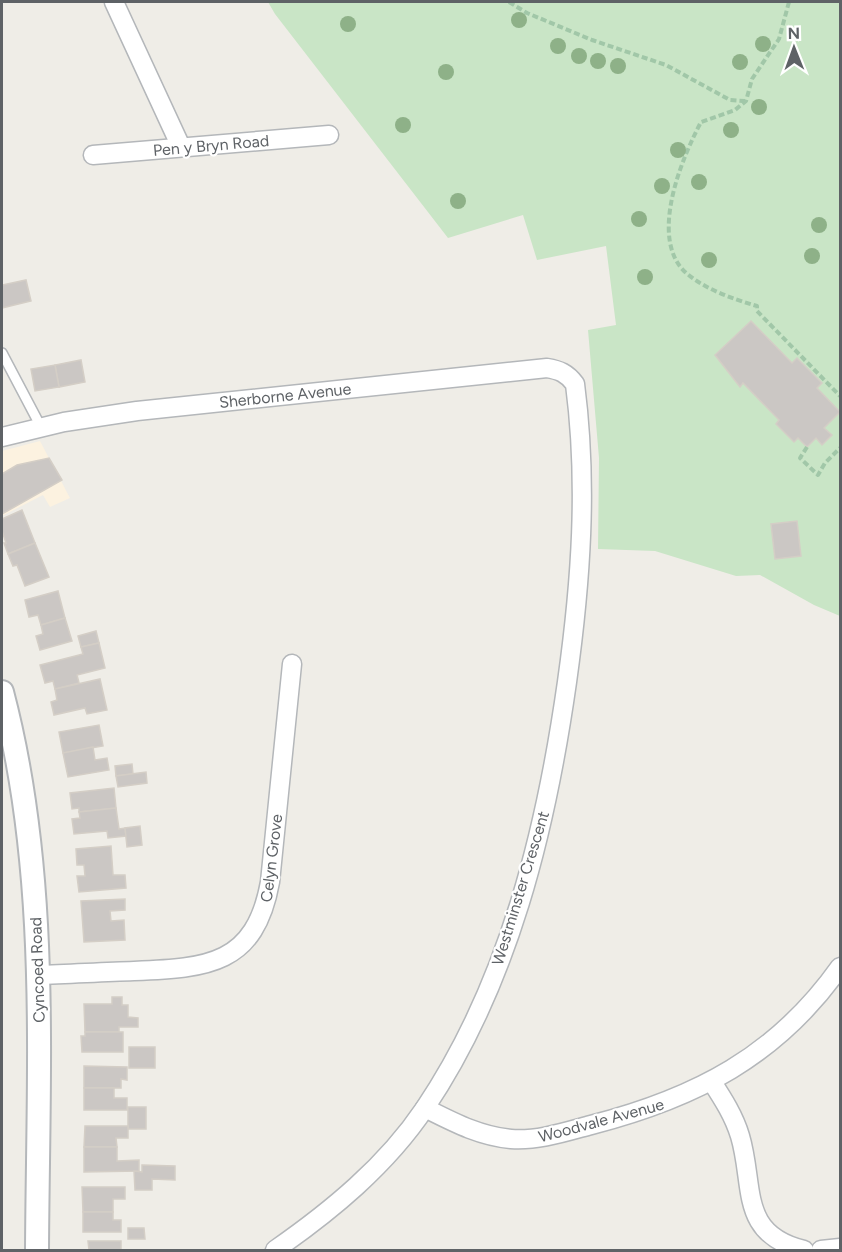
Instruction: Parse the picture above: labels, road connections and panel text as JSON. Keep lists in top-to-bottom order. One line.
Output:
{"streets":{"street":["Pen y Bryn Road","Sherborne Avenue","Celyn Grove","Westminster Crescent","Cyncoed Road","Woodvale Avenue"]},"crossings":[["Sherborne Avenue","Westminster Crescent"],["Celyn Grove","Cyncoed Road"],["Westminster Crescent","Woodvale Avenue"]],"north":"top"}
